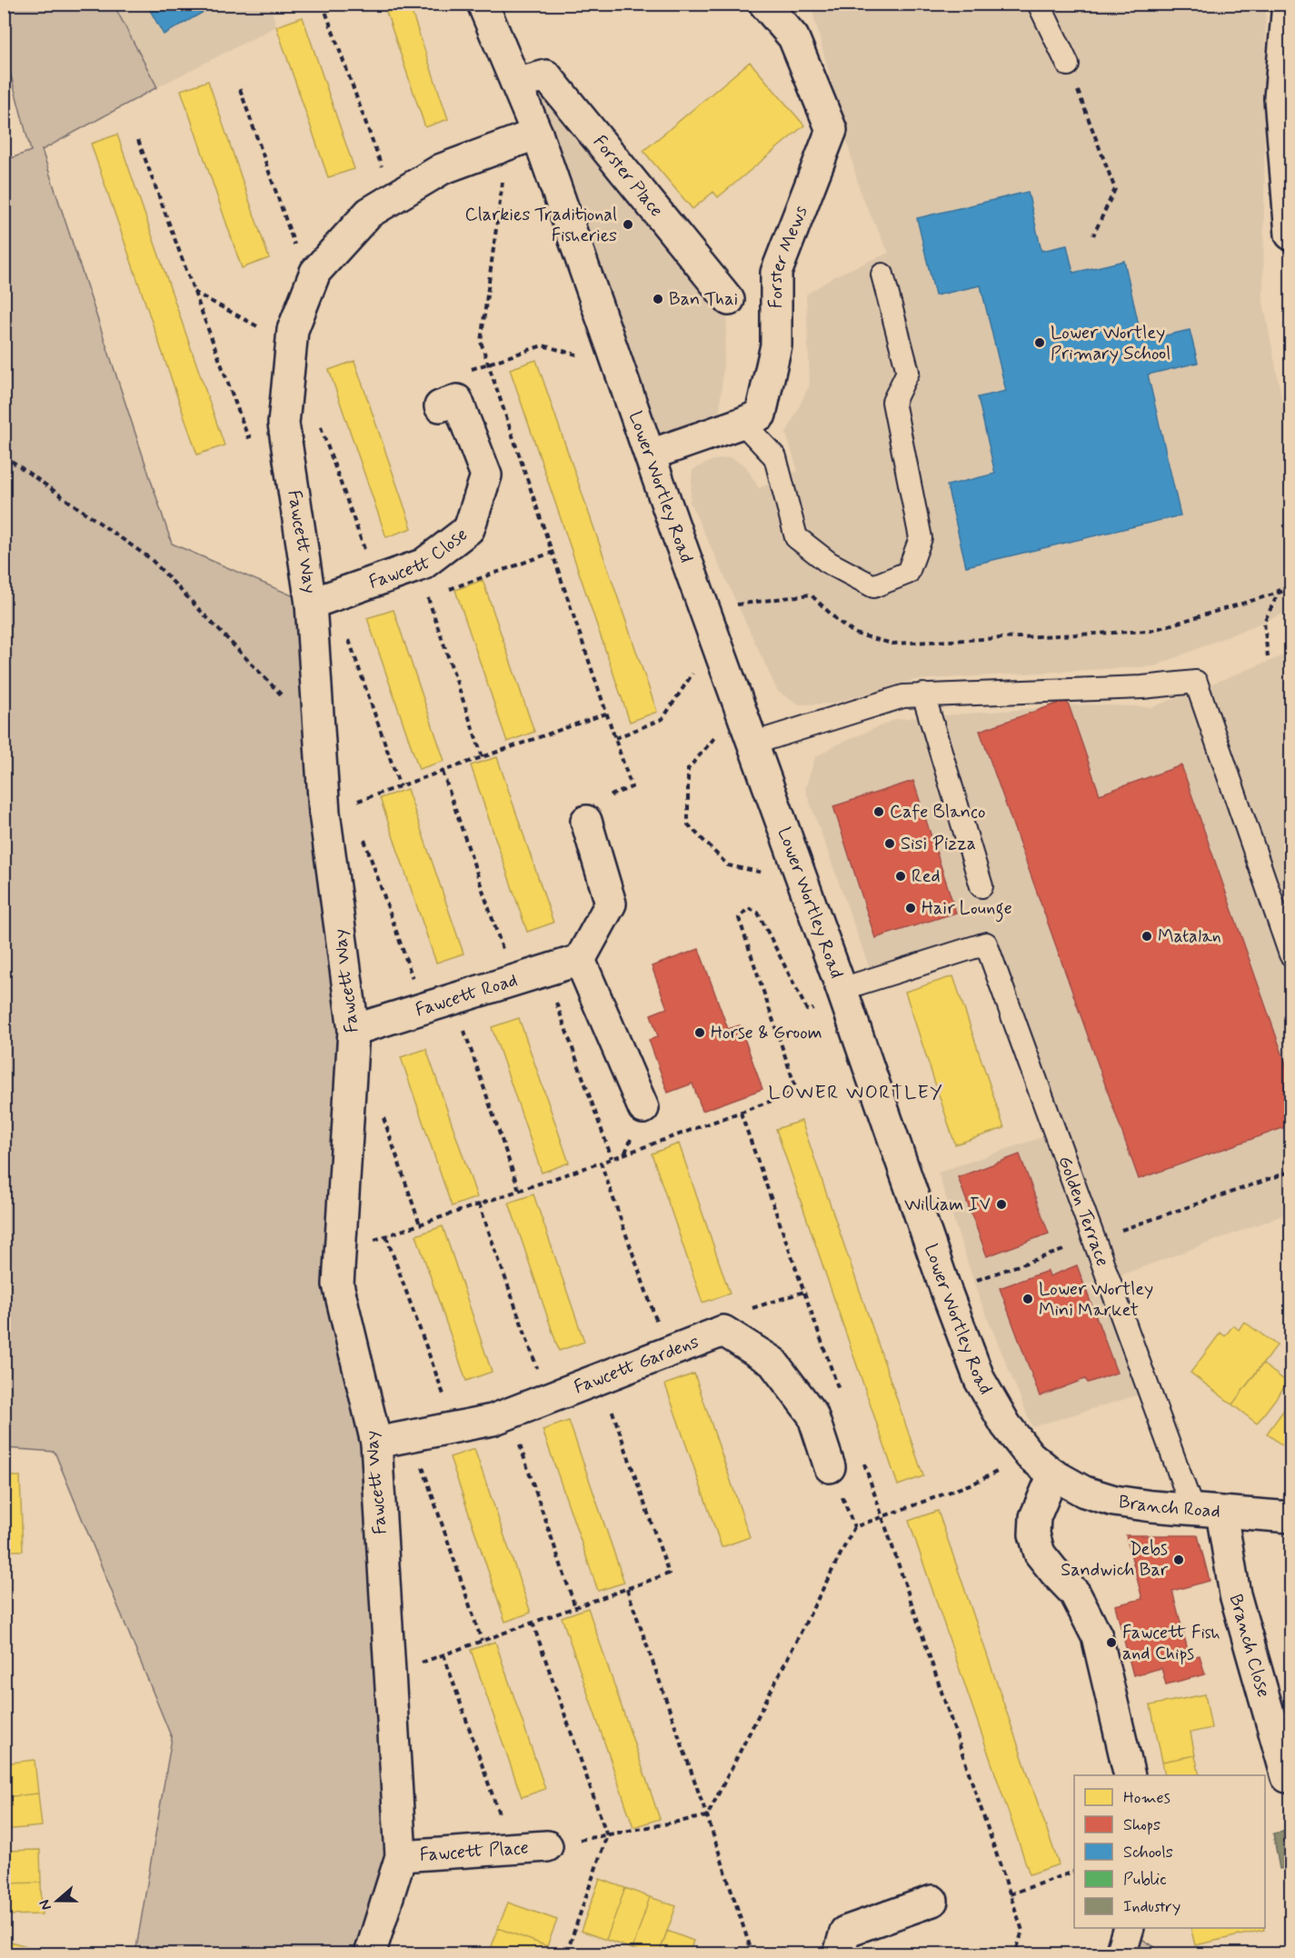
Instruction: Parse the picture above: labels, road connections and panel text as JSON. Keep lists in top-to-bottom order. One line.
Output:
{"streets":{"main road":["Forster Place","Forster Mews","Lower Wortley Road","Fawcett Way","Fawcett Close","Fawcett Road","Fawcett Gardens","Branch Road","Branch Close","Fawcett Place"],"lane":["Golden Terrace"]},"crossings":[["Forster Place","Lower Wortley Road"],["Forster Mews","Lower Wortley Road"],["Lower Wortley Road","Fawcett Way"],["Lower Wortley Road","Golden Terrace"],["Lower Wortley Road","Branch Road"],["Fawcett Way","Fawcett Close"],["Fawcett Way","Fawcett Road"],["Fawcett Way","Fawcett Gardens"],["Fawcett Way","Fawcett Place"],["Golden Terrace","Branch Road"],["Branch Road","Branch Close"]],"districts":["LOWER WORTLEY"],"places":["Clarkies Traditional Fisheries","Ban Thai","Lower Wortley Primary School","Cafe Blanco","Sisi Pizza","Red","Hair Lounge","Matalan","Horse & Groom","William IV","Lower Wortley Mini Market","Debs Sandwich Bar","Fawcett Fish and Chips"],"legend":["Homes","Shops","Schools","Public","Industry"],"north":"left"}
